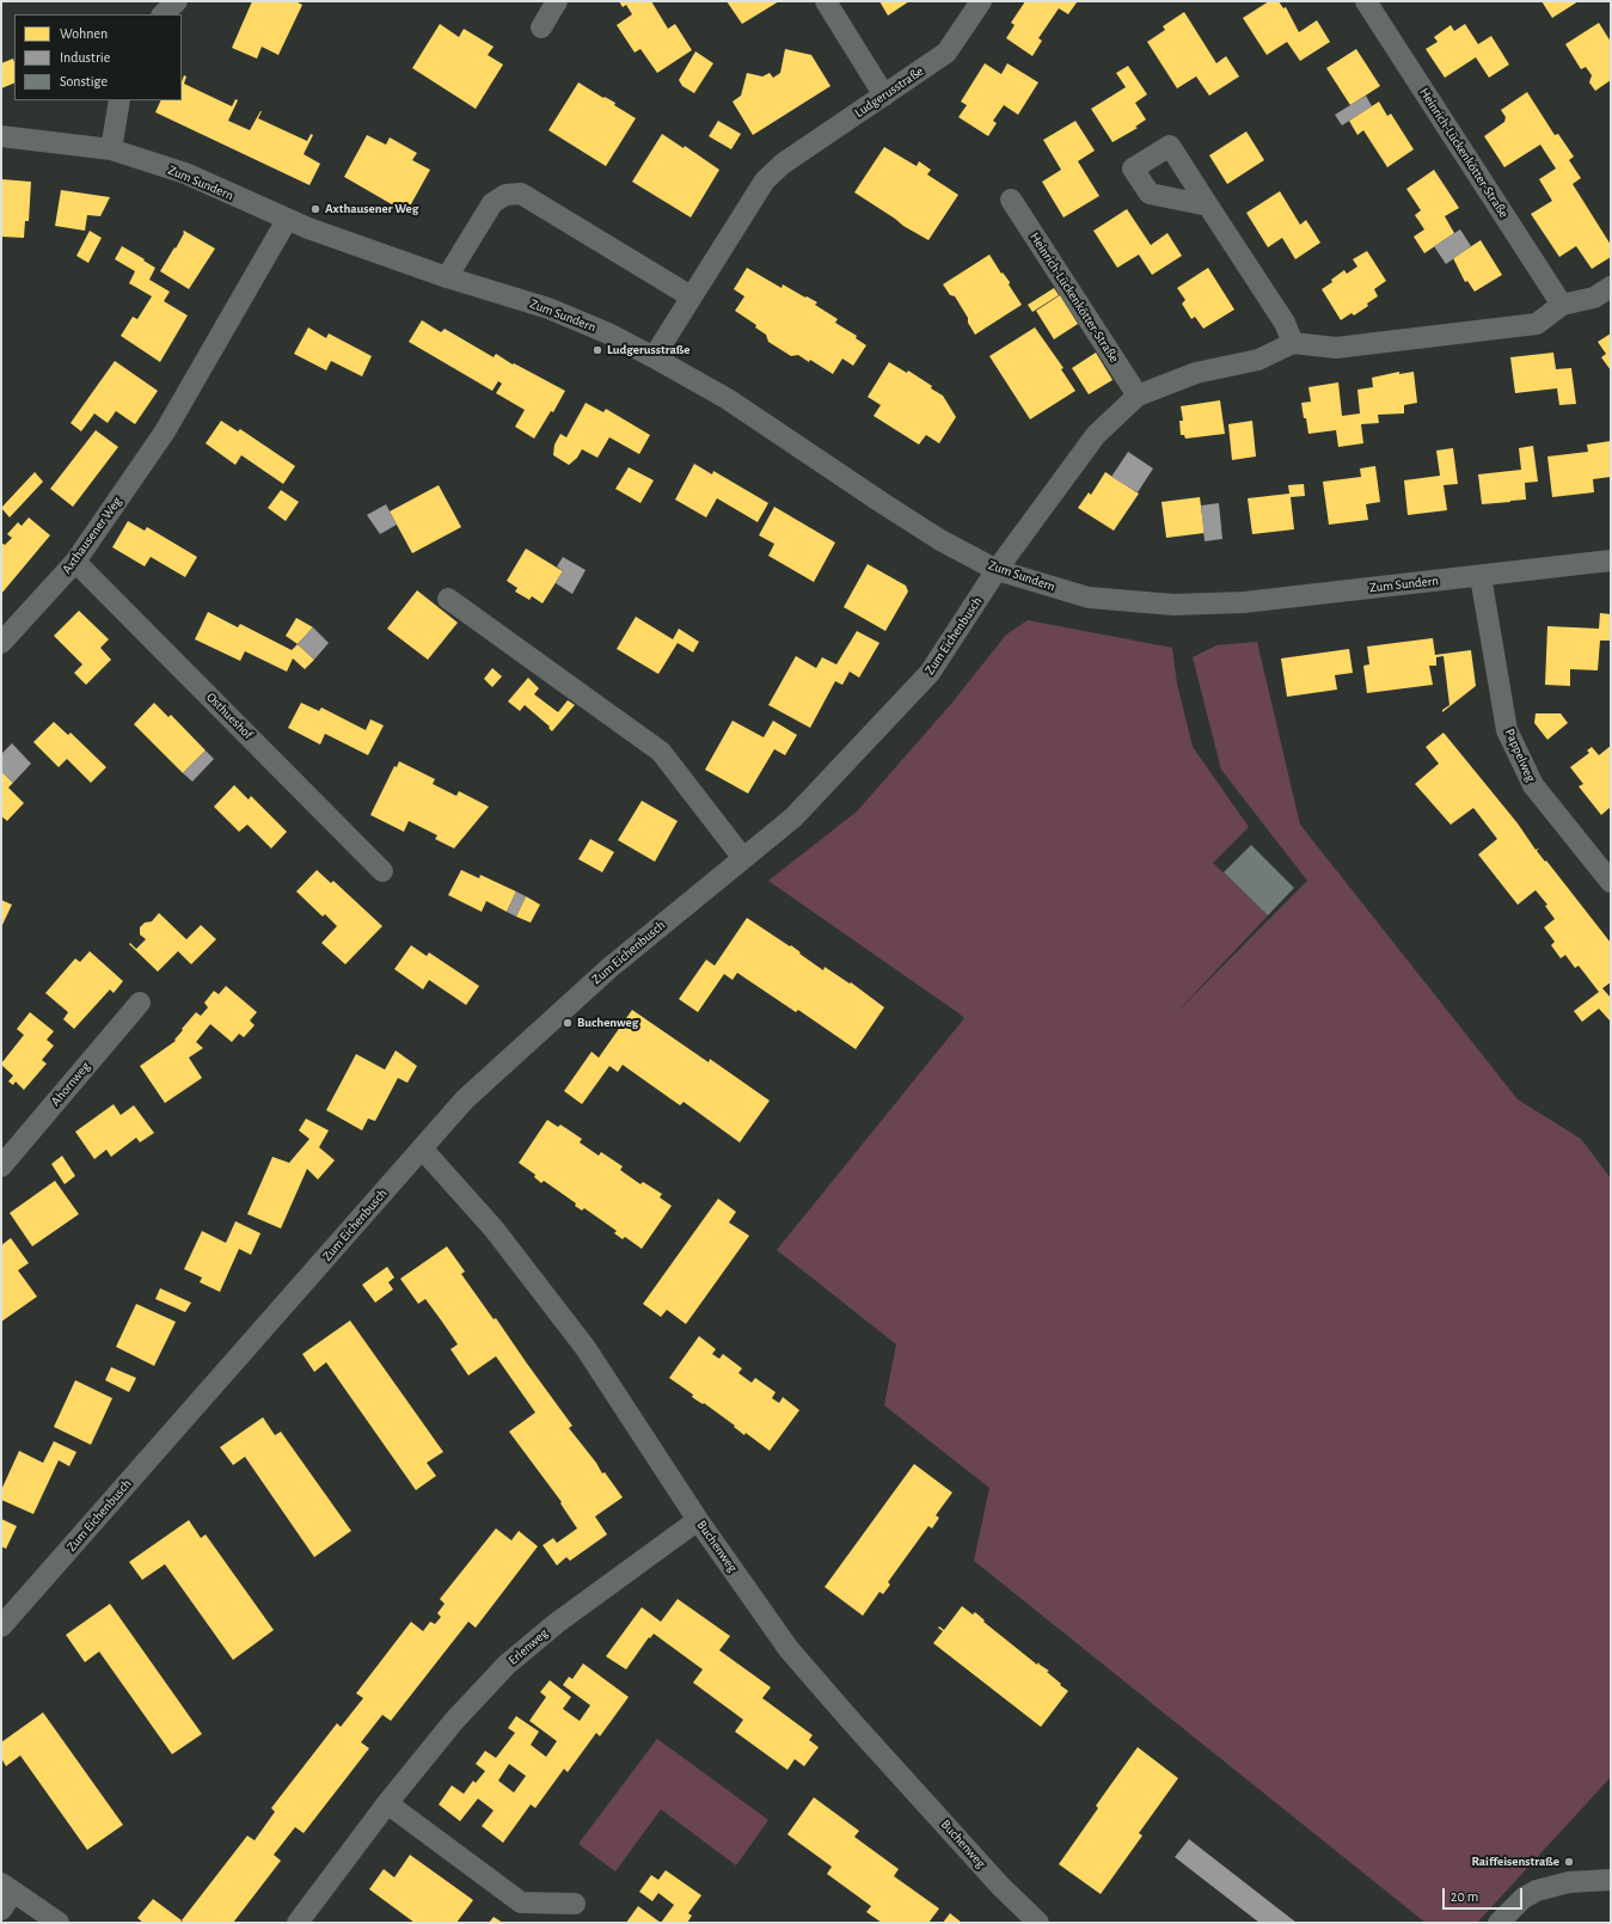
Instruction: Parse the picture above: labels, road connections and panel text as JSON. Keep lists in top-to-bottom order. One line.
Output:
{"streets":{"street":["Ludgerusstraße","Heinrich-Lückenkötter-Straße","Zum Sundern","Axthausener Weg","Zum Eichenbusch","Osthueshof","Pappelweg","Ahornweg","Buchenweg","Erlenweg"]},"crossings":[["Ludgerusstraße","Zum Sundern"],["Zum Sundern","Axthausener Weg"],["Zum Sundern","Zum Eichenbusch"],["Zum Sundern","Pappelweg"],["Axthausener Weg","Osthueshof"],["Zum Eichenbusch","Buchenweg"],["Buchenweg","Erlenweg"]],"places":["Axthausener Weg","Ludgerusstraße","Buchenweg","Raiffeisenstraße"],"legend":["Wohnen","Industrie","Sonstige"],"scale_bar":"20 m"}
